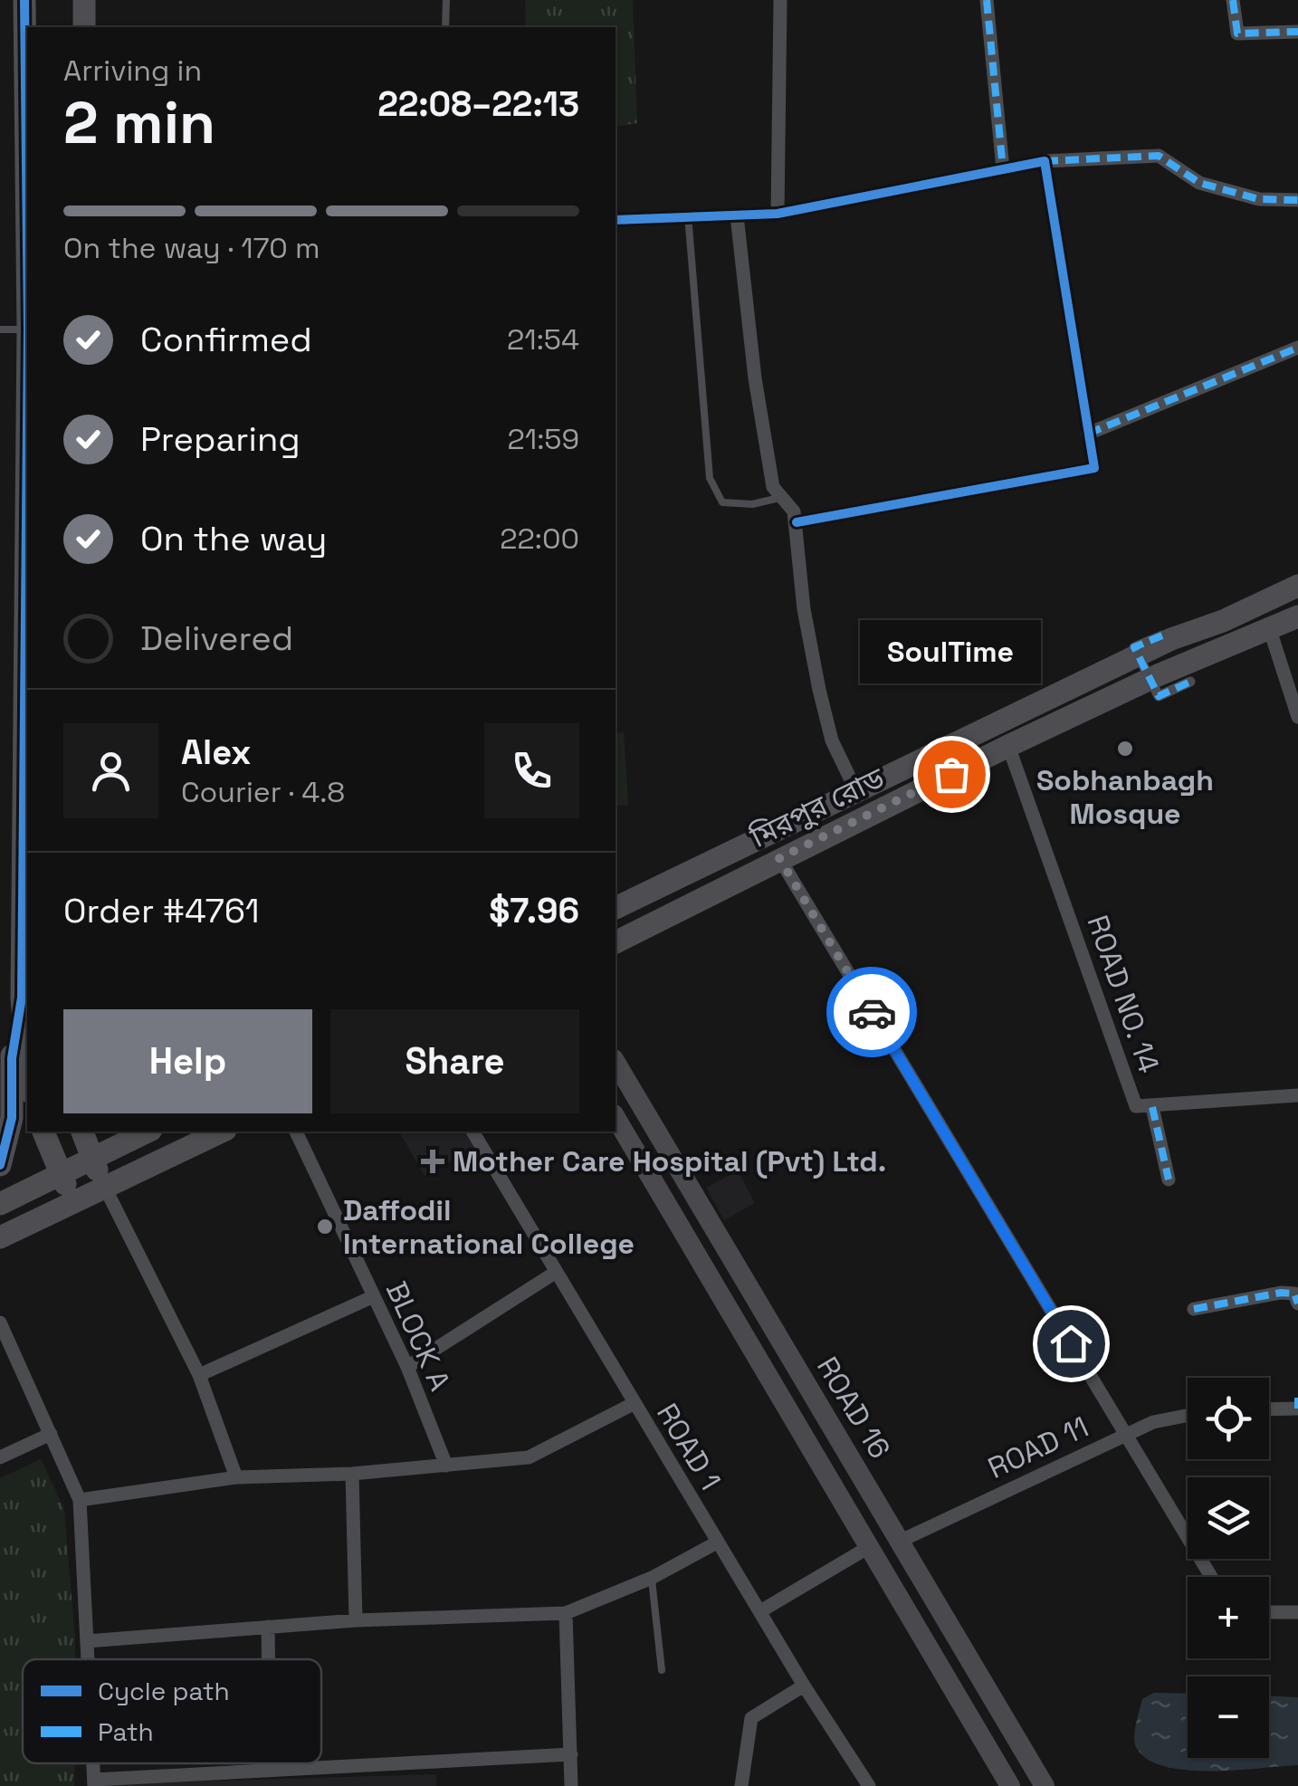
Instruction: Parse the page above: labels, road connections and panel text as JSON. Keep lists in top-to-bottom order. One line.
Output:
{"streets":{"highway":["মিরপুর রোড"],"main road":["ROAD 16"],"street":["ROAD NO. 14","BLOCK A","ROAD 1","ROAD 11"]},"crossings":[["মিরপুর রোড","ROAD NO. 14"],["ROAD 16","ROAD 11"]],"places":{"other":["Sobhanbagh Mosque","SoulTime","Daffodil International College"],"health":["Mother Care Hospital (Pvt) Ltd."]},"legend":["Cycle path","Path"],"page":{"heading":["2 min","Arriving in","22:08–22:13"],"panel":["Alex","Courier · 4.8","Order #4761","$7.96"],"bar":"On the way · 170 m","list":[["Confirmed","21:54"],["Preparing","21:59"],["On the way","22:00"],"Delivered"],"bubble":"SoulTime","buttons":["Help","Share"],"map_buttons":["+","−"]}}
